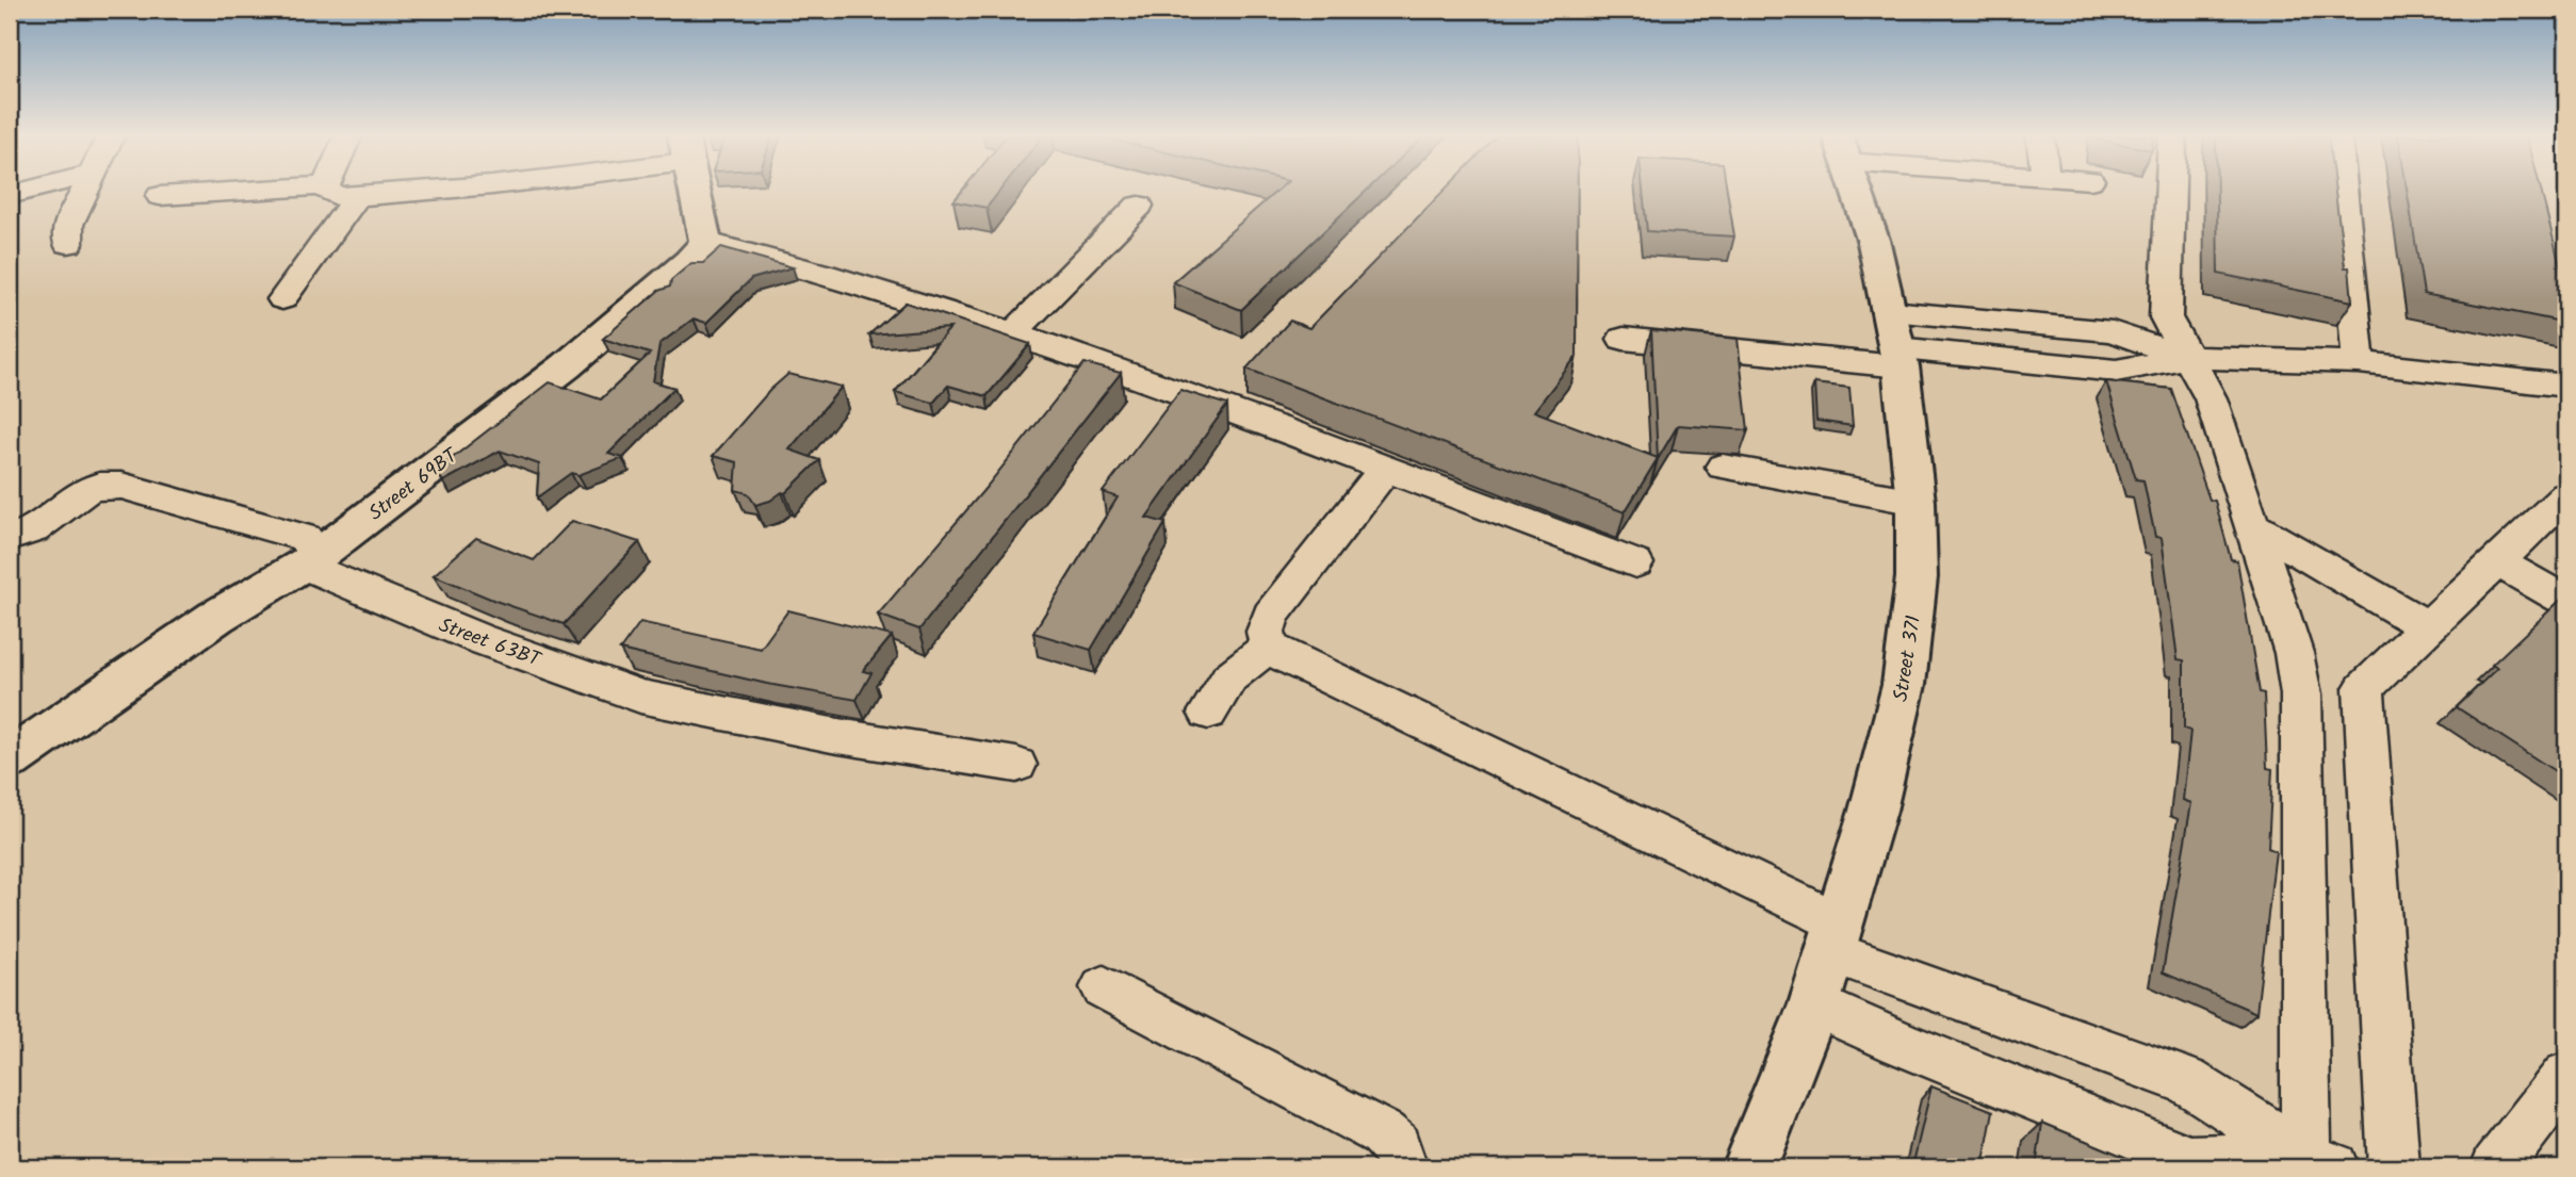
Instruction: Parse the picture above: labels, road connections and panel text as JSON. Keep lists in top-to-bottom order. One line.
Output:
{"streets":{"main road":["Street 69BT","Street 371"],"street":["Street 63BT"]},"crossings":[["Street 69BT","Street 63BT"]]}
